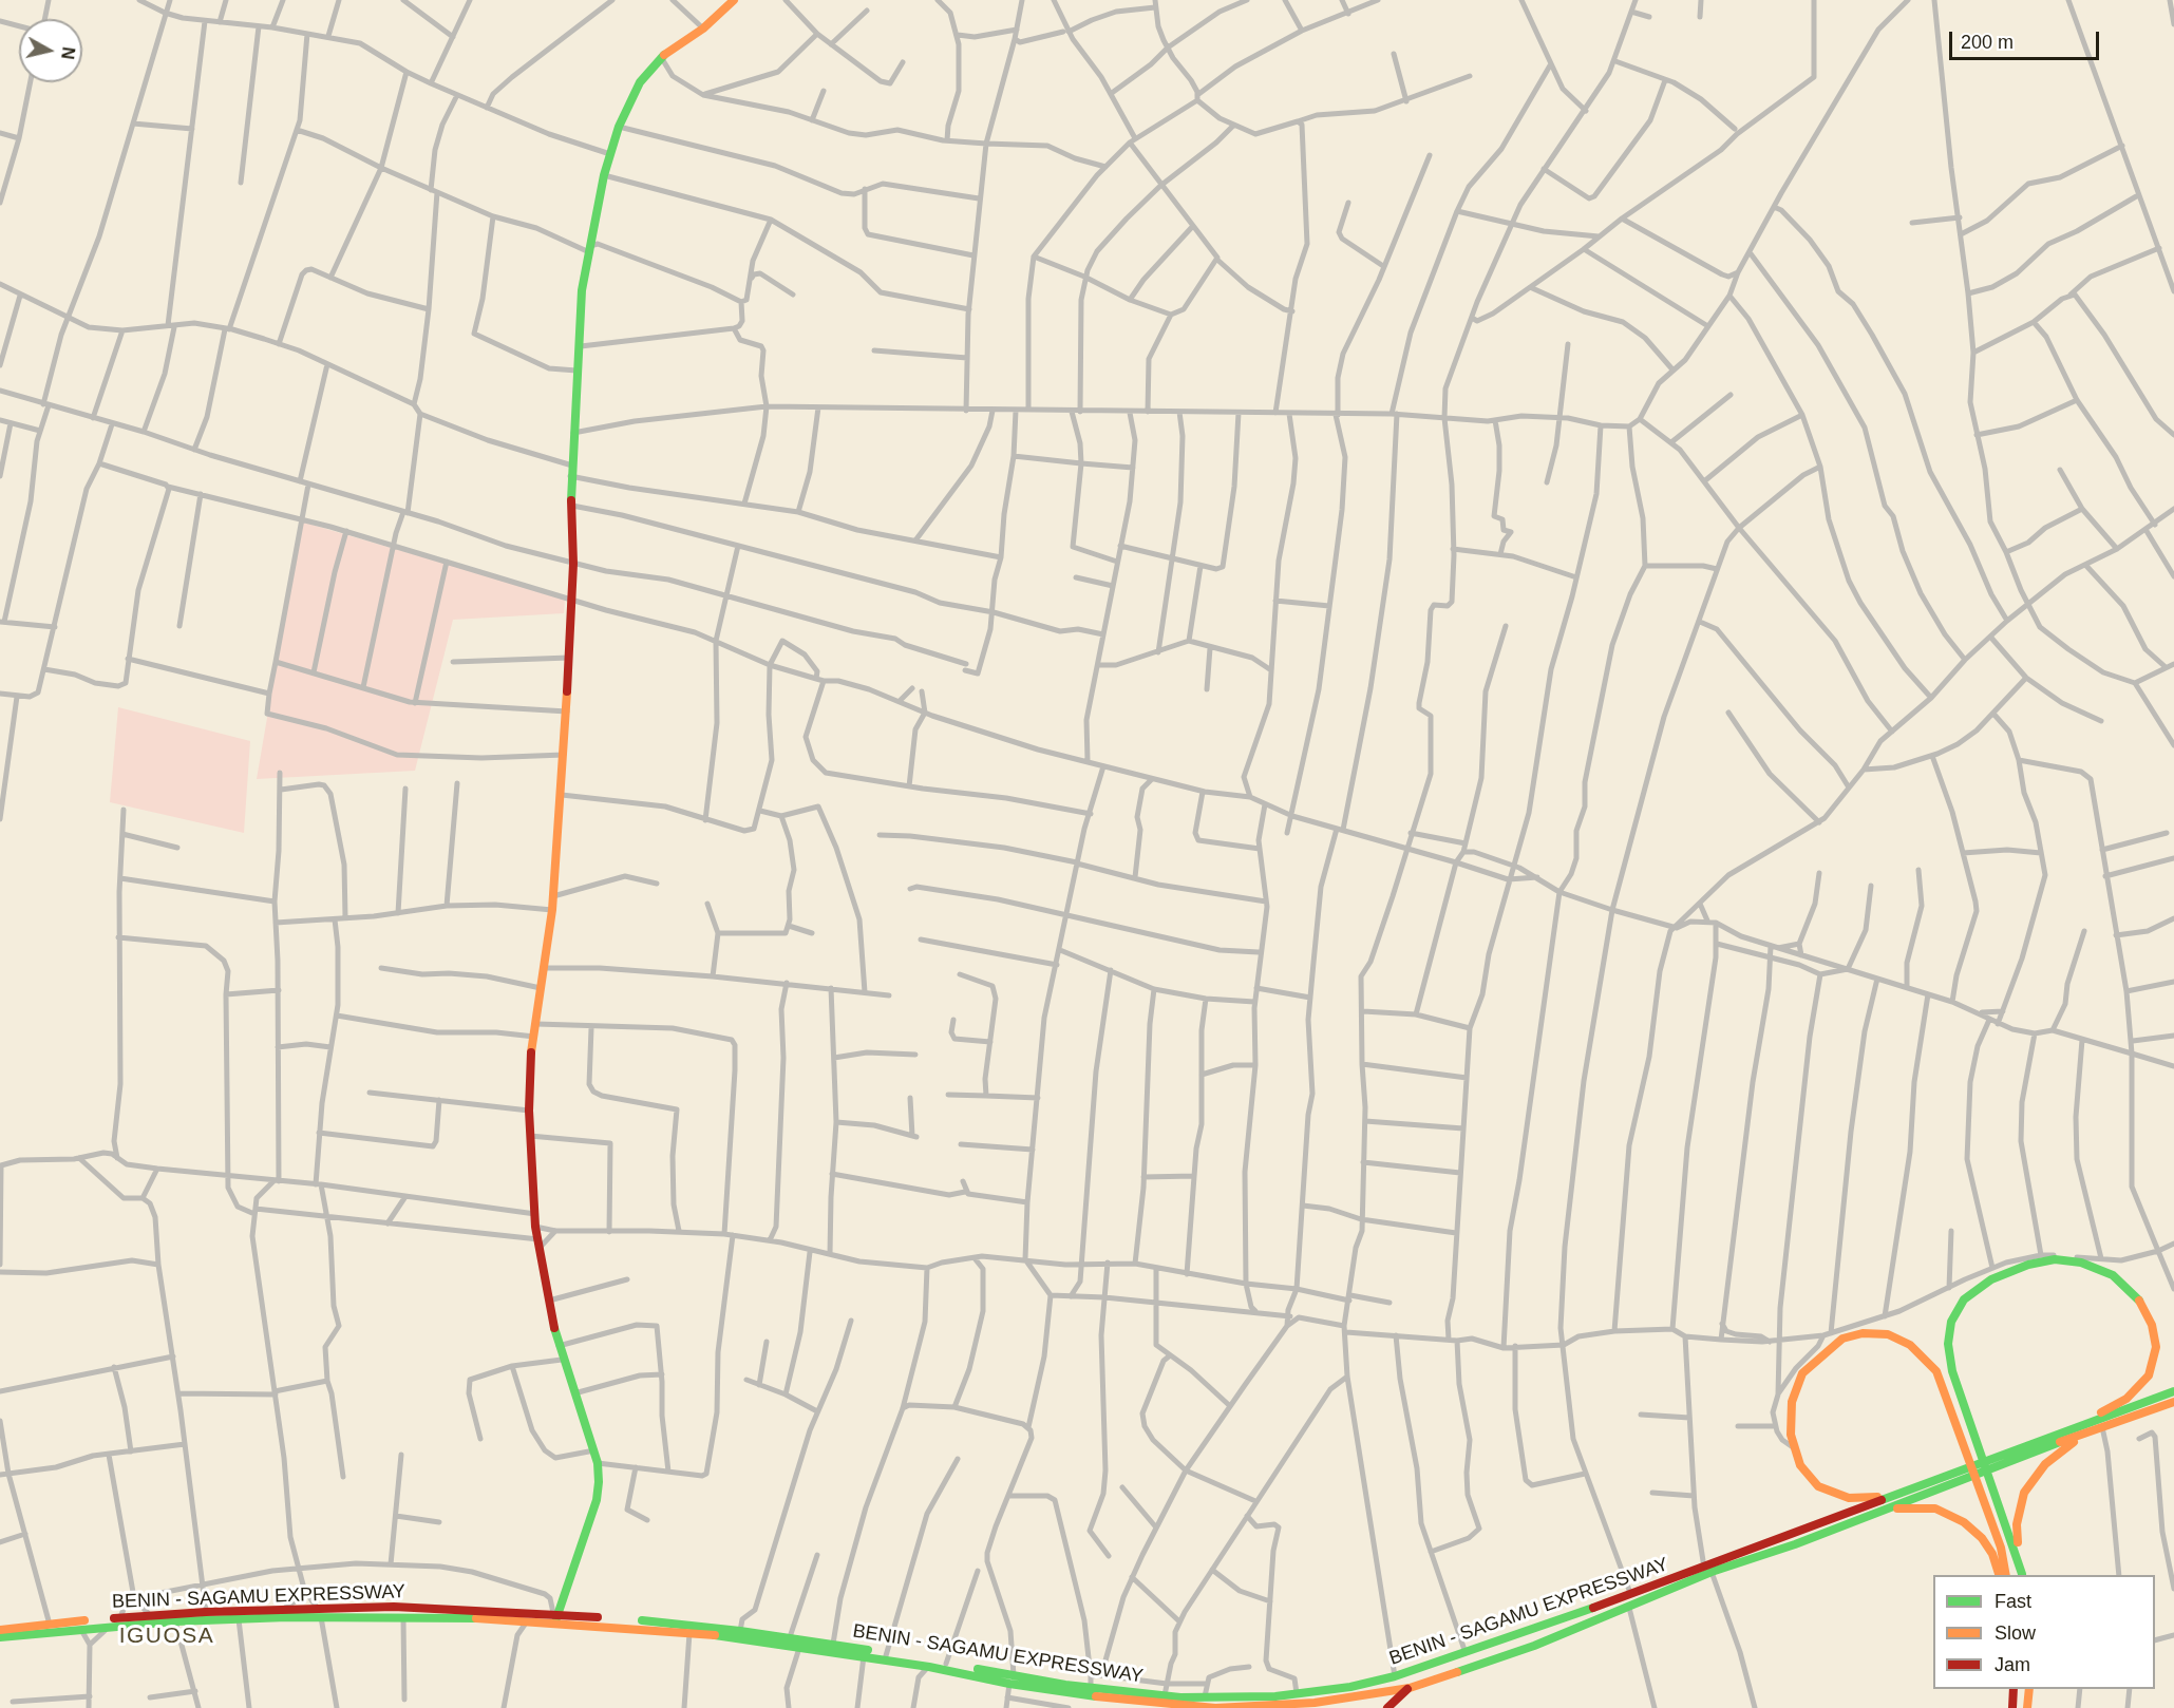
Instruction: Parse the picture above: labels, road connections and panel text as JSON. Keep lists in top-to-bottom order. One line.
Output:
{"streets":{"main road":["BENIN - SAGAMU EXPRESSWAY"]},"districts":["IGUOSA"],"legend":["Fast","Slow","Jam"],"scale_bar":"200 m","north":"right"}
